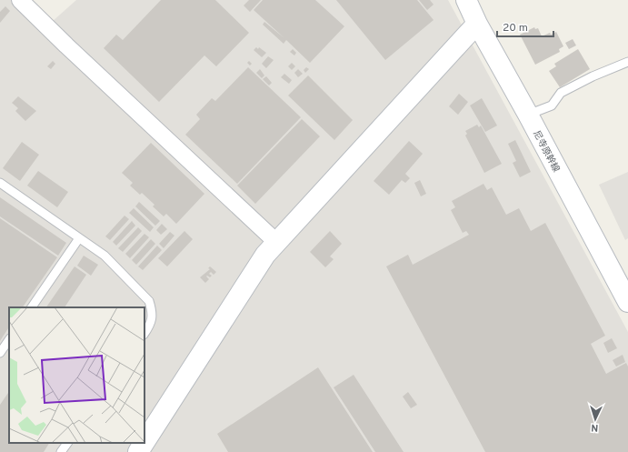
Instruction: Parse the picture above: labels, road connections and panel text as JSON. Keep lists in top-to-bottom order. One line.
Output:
{"streets":{"street":["尼寺原幹線"]},"scale_bar":"20 m","north":"bottom"}
